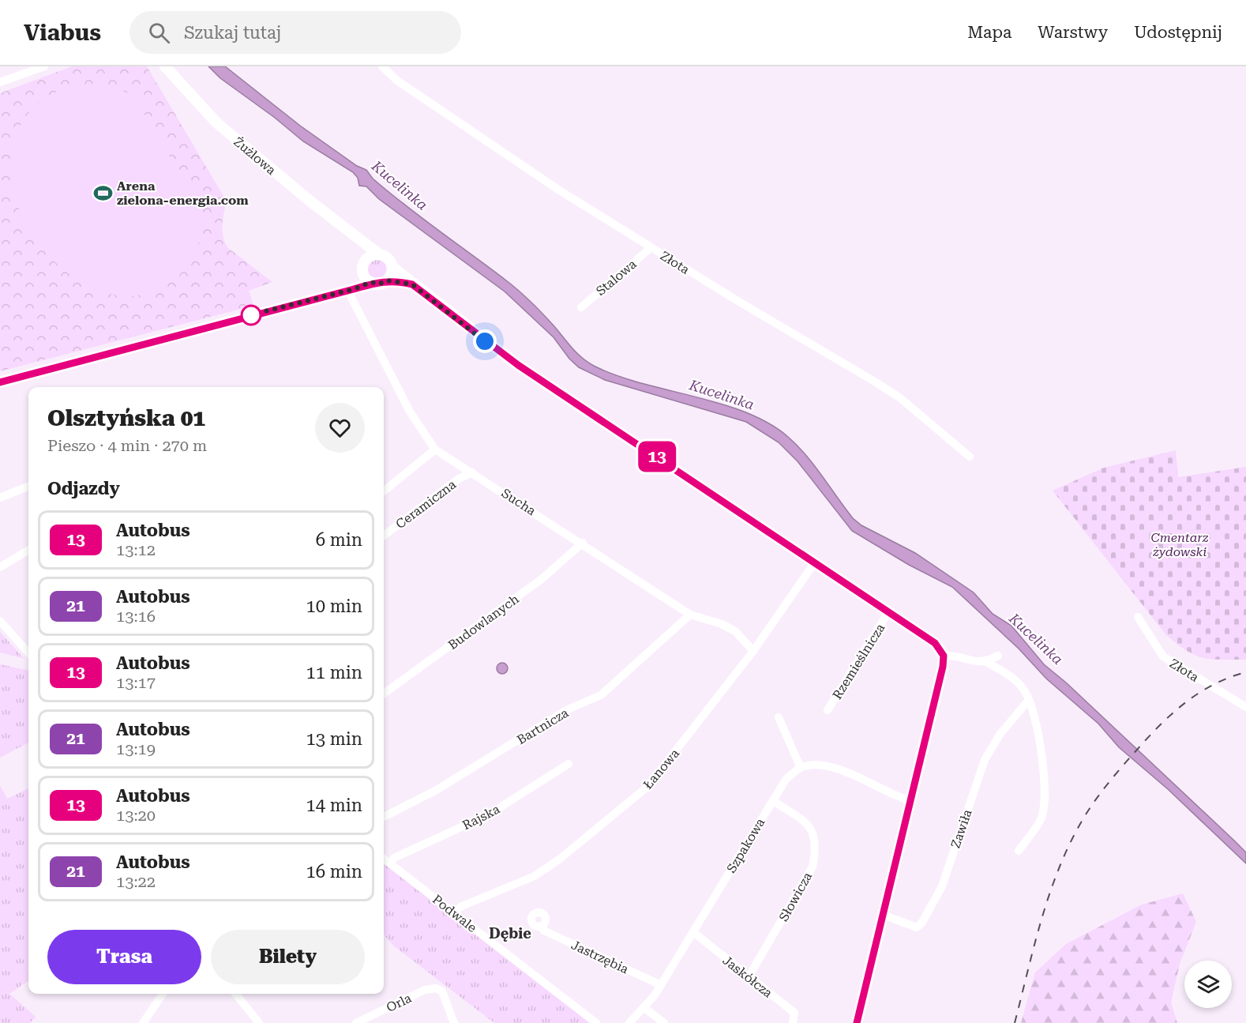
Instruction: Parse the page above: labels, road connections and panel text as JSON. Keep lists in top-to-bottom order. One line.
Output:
{"streets":{"street":["Żużlowa","Złota","Stalowa","Sucha","Ceramiczna","Budowlanych","Rzemieślnicza","Bartnicza","Łanowa","Rajska","Zawiła","Szpakowa","Słowicza","Podwale","Jastrzębia","Jaskółcza","Orla"]},"crossings":[["Złota","Stalowa"],["Sucha","Ceramiczna"],["Sucha","Budowlanych"],["Sucha","Bartnicza"],["Sucha","Łanowa"],["Łanowa","Podwale"],["Rajska","Podwale"],["Szpakowa","Słowicza"],["Szpakowa","Jastrzębia"],["Szpakowa","Jaskółcza"],["Słowicza","Jaskółcza"]],"districts":["Dębie"],"water":["Kucelinka"],"parks":["Cmentarz żydowski"],"places":{"sports":["Arena zielona-energia.com"]},"lines":["bus line 13"],"page":{"header":"Viabus","search":"Szukaj tutaj","nav":["Mapa","Warstwy","Udostępnij"],"on_map":"13","heading":[["Olsztyńska 01","Pieszo · 4 min · 270 m"],"Odjazdy"],"list":[{"mark":"13","name":"Autobus","note":"13:12","value":"6 min"},{"mark":"21","name":"Autobus","note":"13:16","value":"10 min"},{"mark":"13","name":"Autobus","note":"13:17","value":"11 min"},{"mark":"21","name":"Autobus","note":"13:19","value":"13 min"},{"mark":"13","name":"Autobus","note":"13:20","value":"14 min"},{"mark":"21","name":"Autobus","note":"13:22","value":"16 min"}],"buttons":["Trasa","Bilety"]}}
